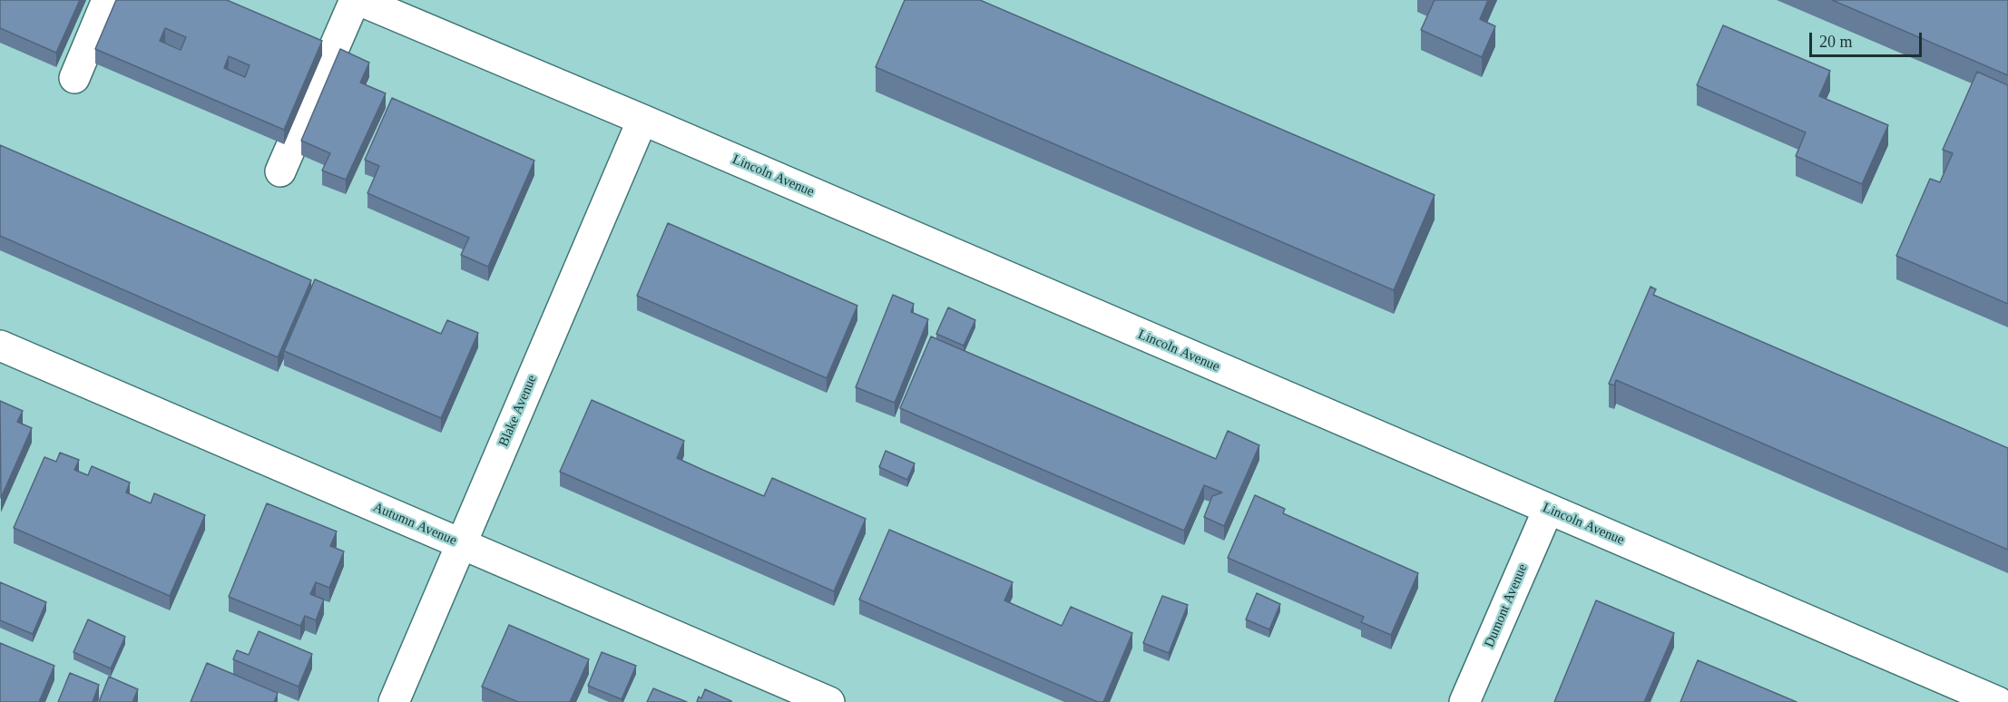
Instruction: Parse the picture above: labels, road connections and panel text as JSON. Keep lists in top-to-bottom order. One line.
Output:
{"streets":{"street":["Lincoln Avenue","Blake Avenue","Autumn Avenue","Dumont Avenue"]},"crossings":[["Lincoln Avenue","Blake Avenue"],["Lincoln Avenue","Dumont Avenue"],["Blake Avenue","Autumn Avenue"]],"scale_bar":"20 m"}
